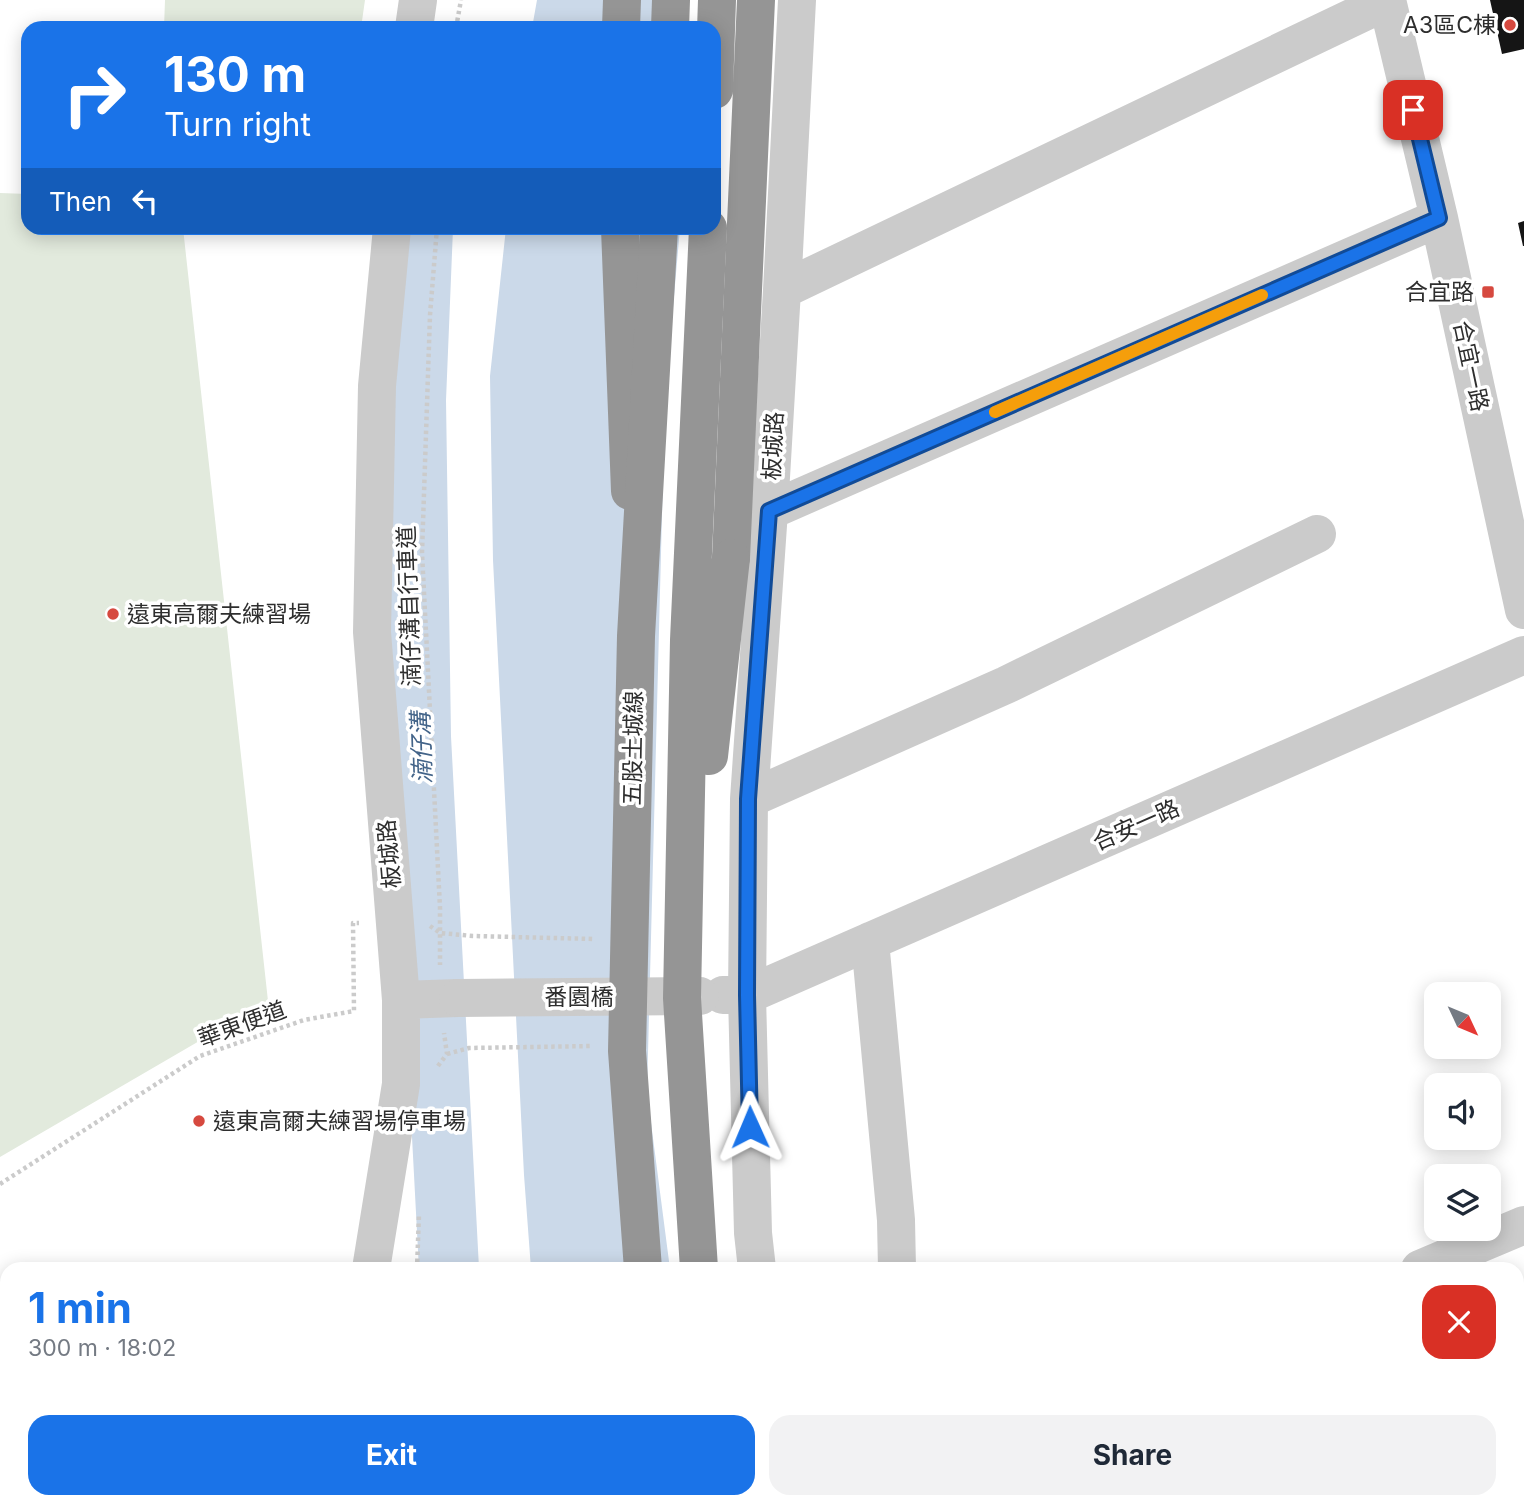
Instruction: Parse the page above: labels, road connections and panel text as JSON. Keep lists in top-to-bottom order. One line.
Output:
{"streets":{"highway":["五股土城線"],"street":["合宜一路","板城路","合安一路","番園橋"],"path":["湳仔溝自行車道","華東便道"]},"crossings":[["板城路","合安一路"],["板城路","番園橋"],["板城路","華東便道"],["湳仔溝自行車道","番園橋"],["湳仔溝自行車道","華東便道"],["合安一路","番園橋"]],"water":["湳仔溝"],"places":{"other":["A3區C棟","遠東高爾夫練習場","遠東高爾夫練習場停車場"],"transit":["合宜路"]},"north":"bottom right","page":{"turn":["130 m","Turn right"],"then":"Then","heading":["1 min","300 m · 18:02"],"buttons":["Exit","Share"]}}
